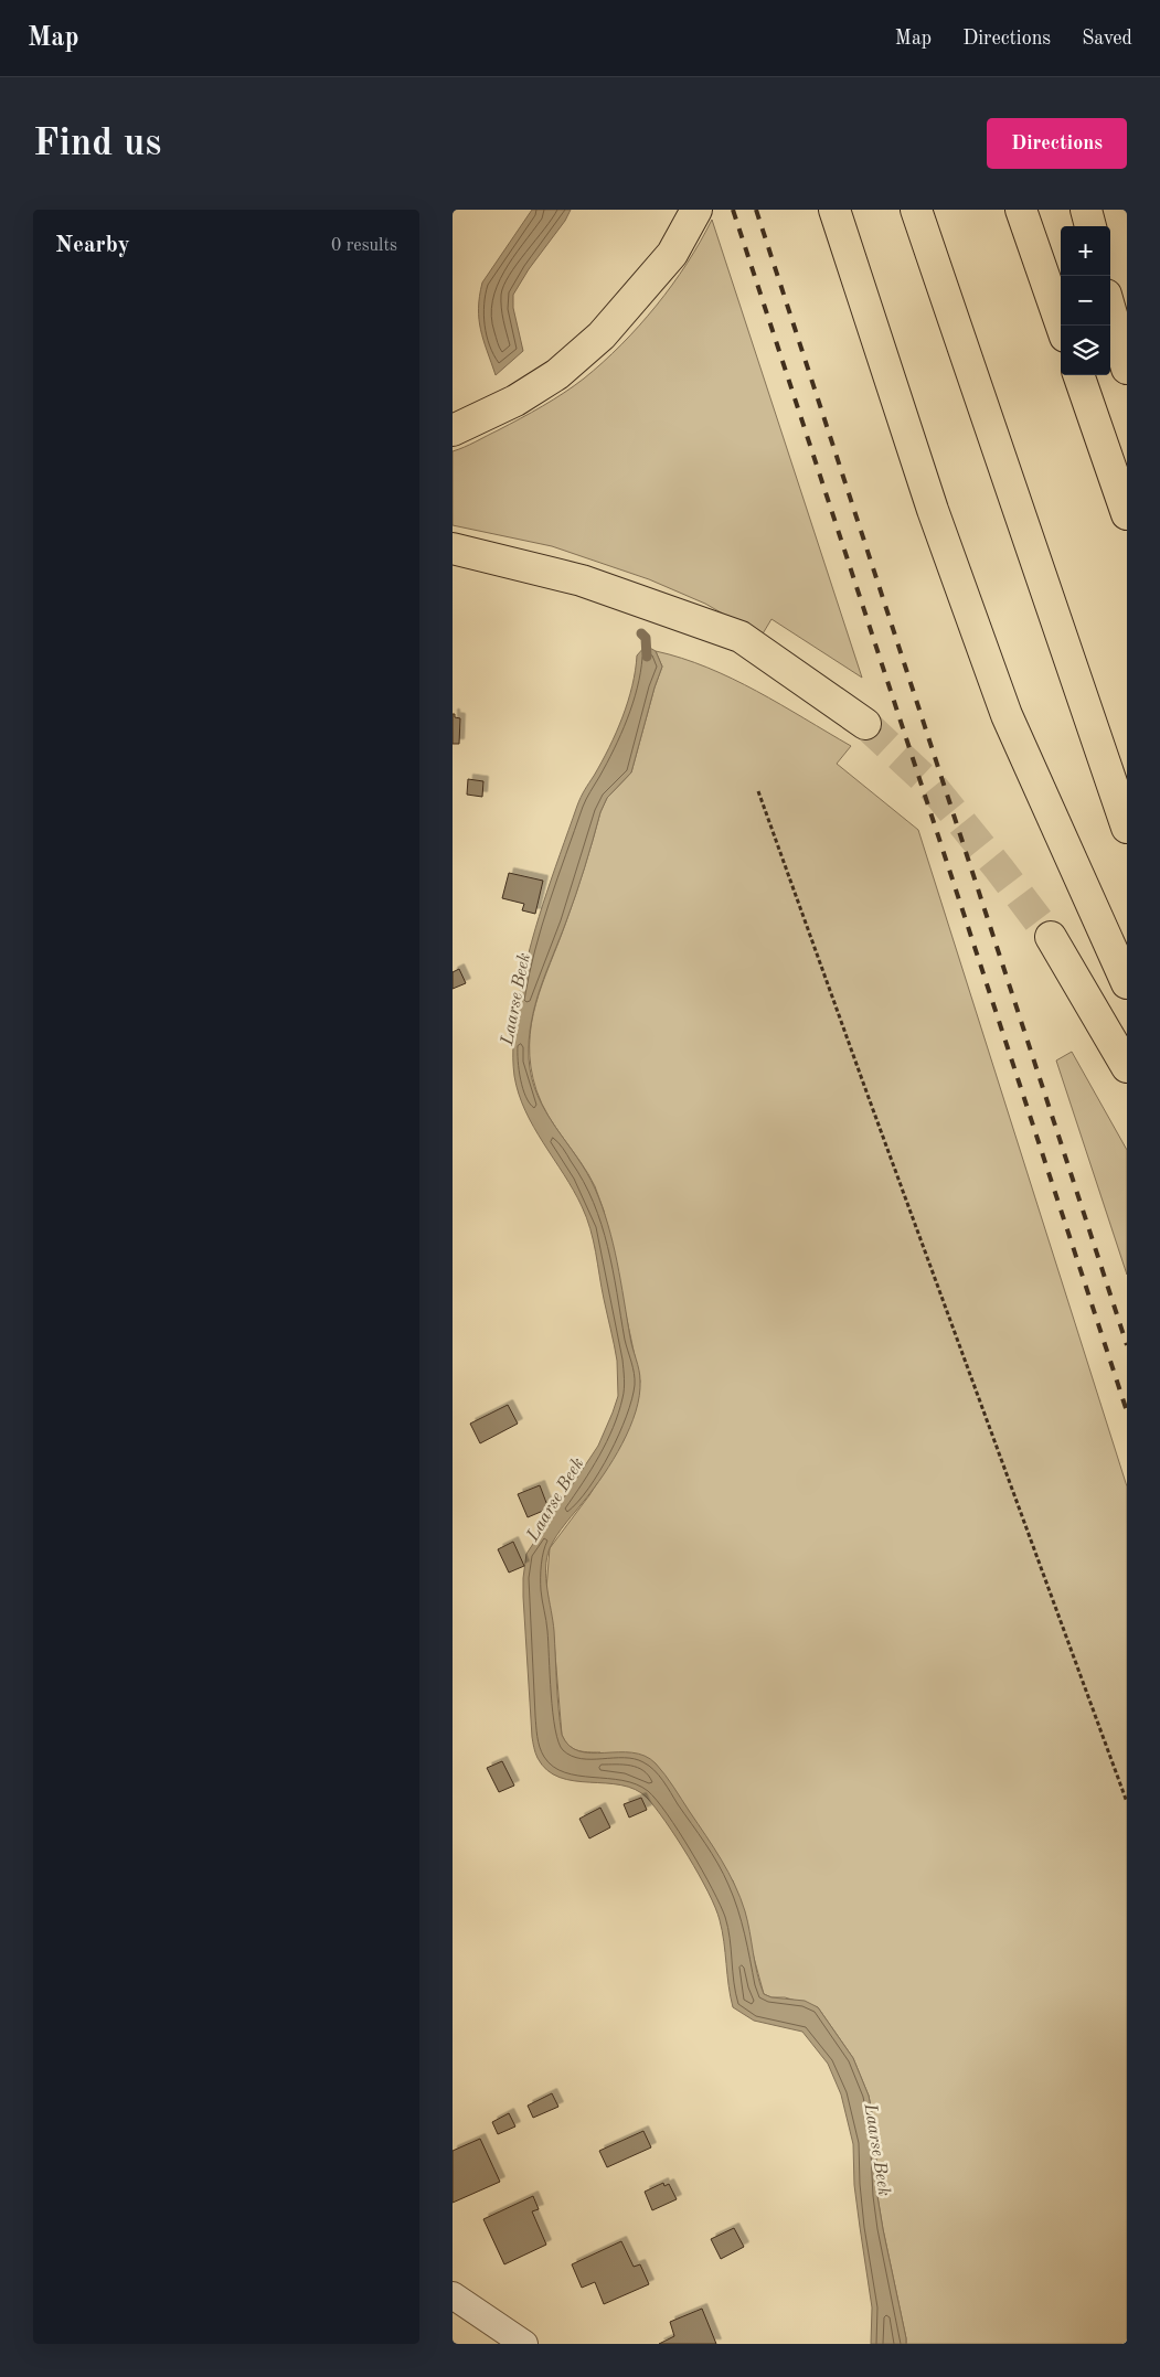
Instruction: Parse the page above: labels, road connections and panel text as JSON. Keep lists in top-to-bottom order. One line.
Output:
{"water":["Laarse Beek"],"page":{"header":"Map","nav":["Map","Directions","Saved"],"buttons":"Directions","title":"Find us","heading":["Nearby","0 results"],"map_buttons":["+","−"]}}
